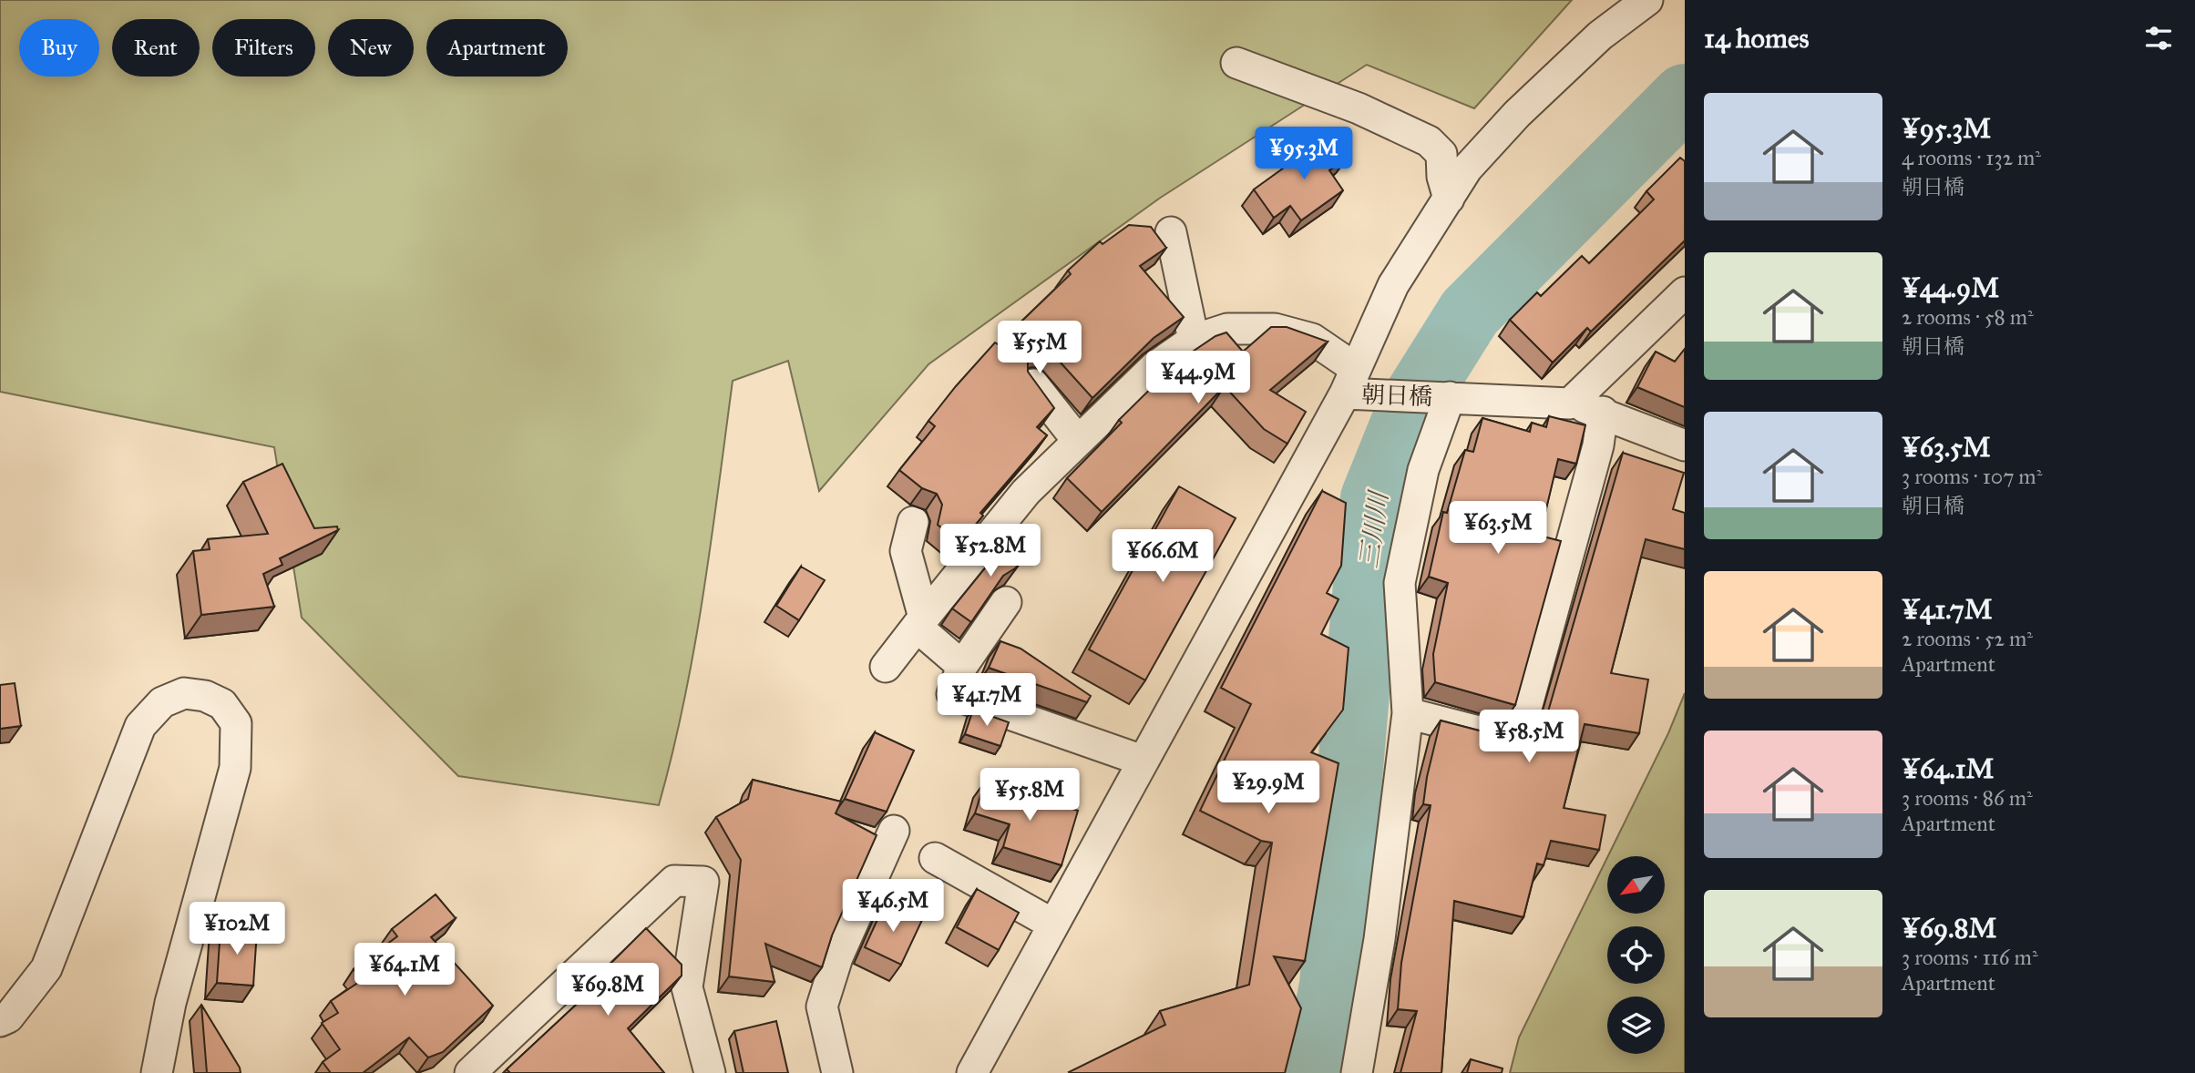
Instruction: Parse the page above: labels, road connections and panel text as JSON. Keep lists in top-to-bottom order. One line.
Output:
{"streets":{"street":["朝日橋"]},"water":["三川川"],"north":"bottom left","page":{"heading":"14 homes","chip":["Buy","Rent","Filters","New","Apartment"],"list":[{"name":"¥95.3M","note":"4 rooms · 132 m² · 朝日橋"},{"name":"¥44.9M","note":"2 rooms · 58 m² · 朝日橋"},{"name":"¥63.5M","note":"3 rooms · 107 m² · 朝日橋"},{"name":"¥41.7M","note":"2 rooms · 52 m² · Apartment"},{"name":"¥64.1M","note":"3 rooms · 86 m² · Apartment"},{"name":"¥69.8M","note":"3 rooms · 116 m² · Apartment"}],"price":["¥95.3M","¥55M","¥44.9M","¥63.5M","¥52.8M","¥66.6M","¥41.7M","¥58.5M","¥29.9M","¥55.8M","¥46.5M","¥102M","¥64.1M","¥69.8M"]}}
